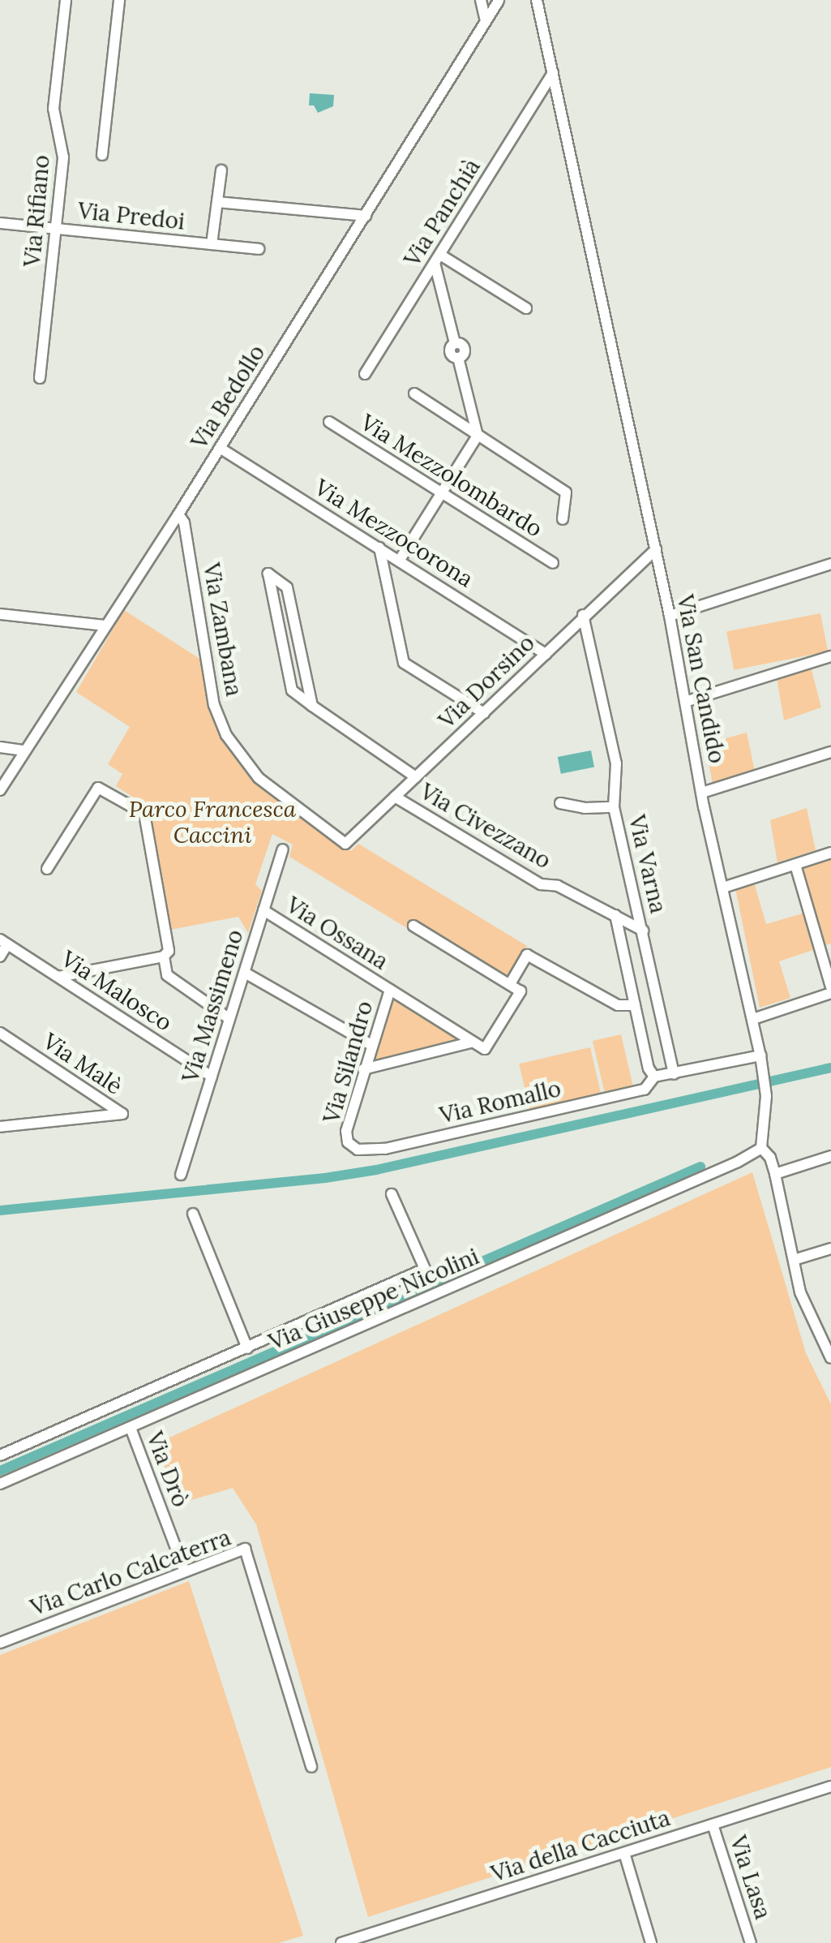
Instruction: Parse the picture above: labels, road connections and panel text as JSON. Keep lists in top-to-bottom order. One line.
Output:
{"streets":{"street":["Via Rifiano","Via Panchià","Via Predoi","Via Bedollo","Via Mezzolombardo","Via Mezzocorona","Via Zambana","Via San Candido","Via Dorsino","Via Civezzano","Via Varna","Via Ossana","Via Malosco","Via Massimeno","Via Silandro","Via Malè","Via Romallo","Via Giuseppe Nicolini","Via Drò","Via Carlo Calcaterra","Via della Cacciuta","Via Lasa"]},"crossings":[["Via Rifiano","Via Predoi"],["Via Panchià","Via San Candido"],["Via Bedollo","Via Mezzocorona"],["Via Bedollo","Via Zambana"],["Via Mezzocorona","Via Dorsino"],["Via Zambana","Via Dorsino"],["Via San Candido","Via Dorsino"],["Via San Candido","Via Giuseppe Nicolini"],["Via Dorsino","Via Civezzano"],["Via Dorsino","Via Varna"],["Via Civezzano","Via Varna"],["Via Ossana","Via Massimeno"],["Via Ossana","Via Silandro"],["Via Malosco","Via Massimeno"],["Via Silandro","Via Romallo"],["Via Giuseppe Nicolini","Via Drò"],["Via Drò","Via Carlo Calcaterra"],["Via della Cacciuta","Via Lasa"]],"parks":["Parco Francesca Caccini"]}
